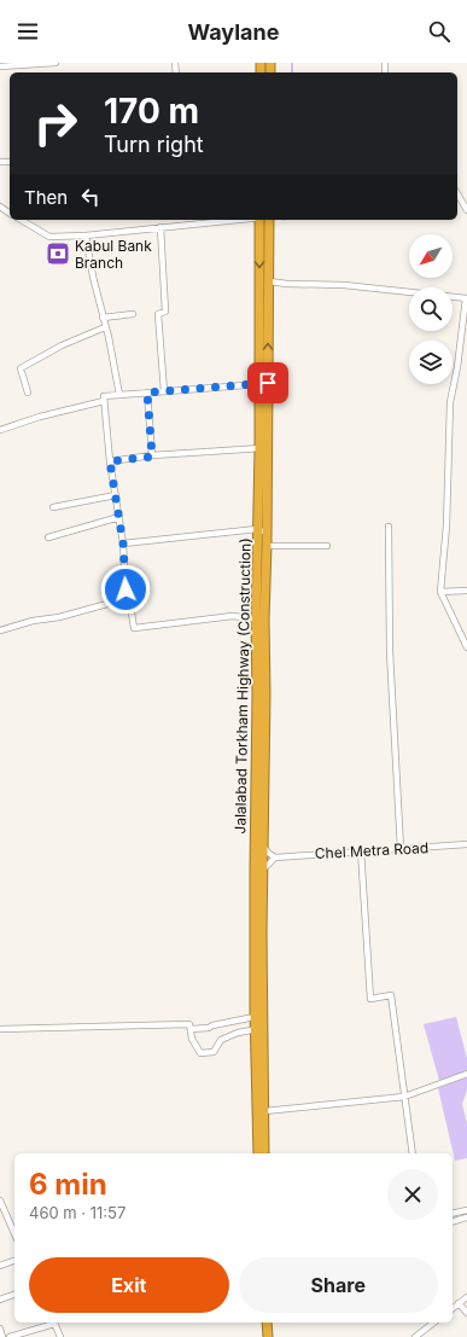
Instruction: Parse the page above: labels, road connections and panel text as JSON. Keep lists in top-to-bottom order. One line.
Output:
{"streets":{"highway":["Jalalabad Torkham Highway (Construction)"],"street":["Chel Metra Road"]},"places":{"bank":["Kabul Bank Branch"]},"north":"bottom left","page":{"header":"Waylane","turn":["170 m","Turn right"],"then":"Then","heading":["6 min","460 m · 11:57"],"buttons":["Exit","Share"]}}
